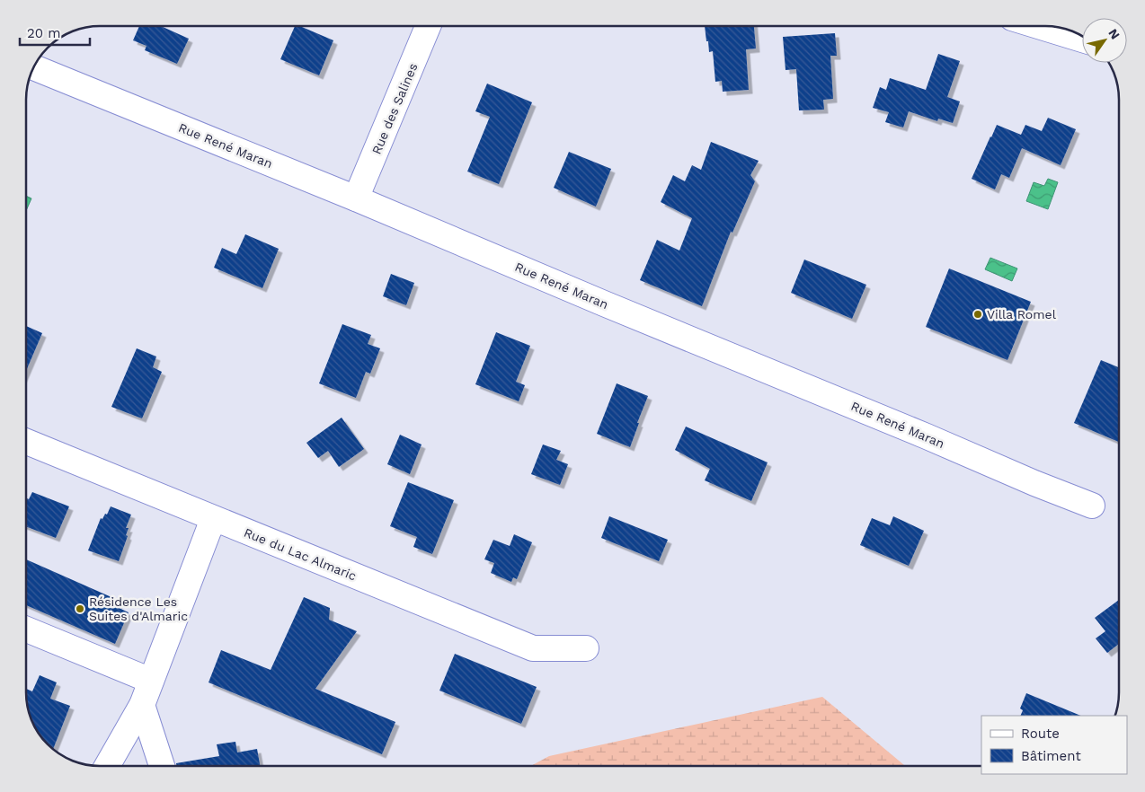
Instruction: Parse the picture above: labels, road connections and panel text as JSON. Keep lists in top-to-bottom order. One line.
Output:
{"streets":{"street":["Rue des Salines","Rue René Maran","Rue du Lac Almaric"]},"crossings":[["Rue des Salines","Rue René Maran"]],"places":["Villa Romel","Résidence Les Suites d'Almaric"],"legend":["Route","Bâtiment"],"scale_bar":"20 m","north":"top right"}
